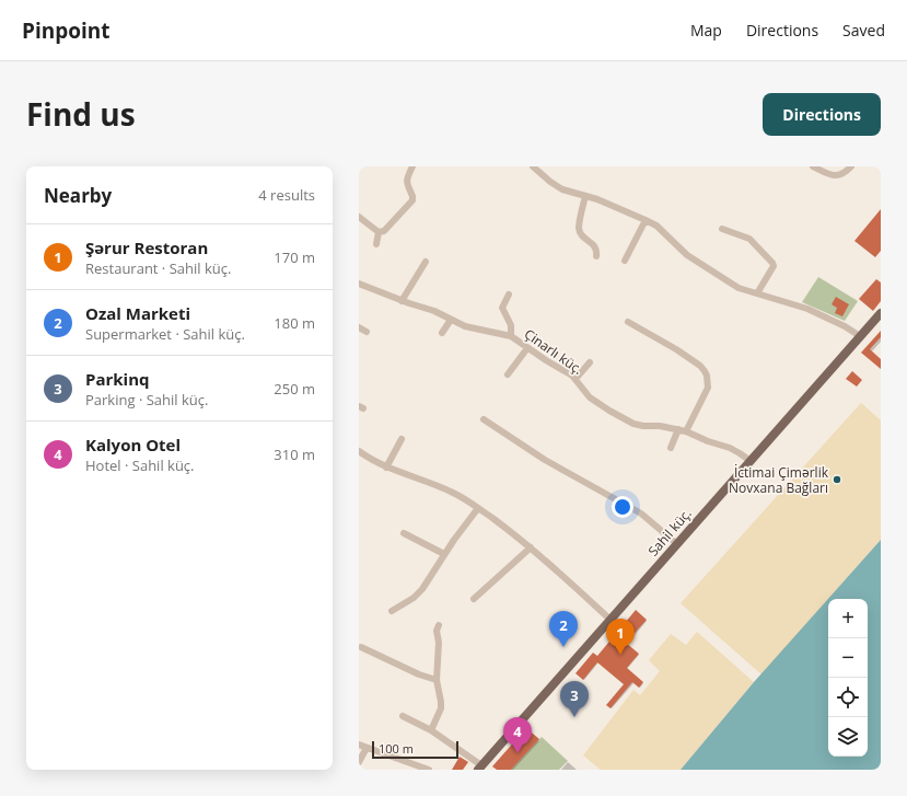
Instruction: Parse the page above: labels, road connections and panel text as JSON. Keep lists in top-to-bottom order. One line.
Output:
{"streets":{"main road":["Sahil küç."],"street":["Çinarlı küç."]},"crossings":[["Çinarlı küç.","Sahil küç."]],"places":["İctimai Çimərlik Novxana Bağları"],"scale_bar":"100 m","page":{"header":"Pinpoint","nav":["Map","Directions","Saved"],"title":"Find us","buttons":"Directions","heading":["Nearby","4 results"],"list":[{"mark":"1","name":"Şərur Restoran","note":"Restaurant · Sahil küç.","value":"170 m"},{"mark":"2","name":"Ozal Marketi","note":"Supermarket · Sahil küç.","value":"180 m"},{"mark":"3","name":"Parkinq","note":"Parking · Sahil küç.","value":"250 m"},{"mark":"4","name":"Kalyon Otel","note":"Hotel · Sahil küç.","value":"310 m"}],"map_buttons":["+","−"],"pins":["2","1","3","4"],"scale":"100 m"}}
